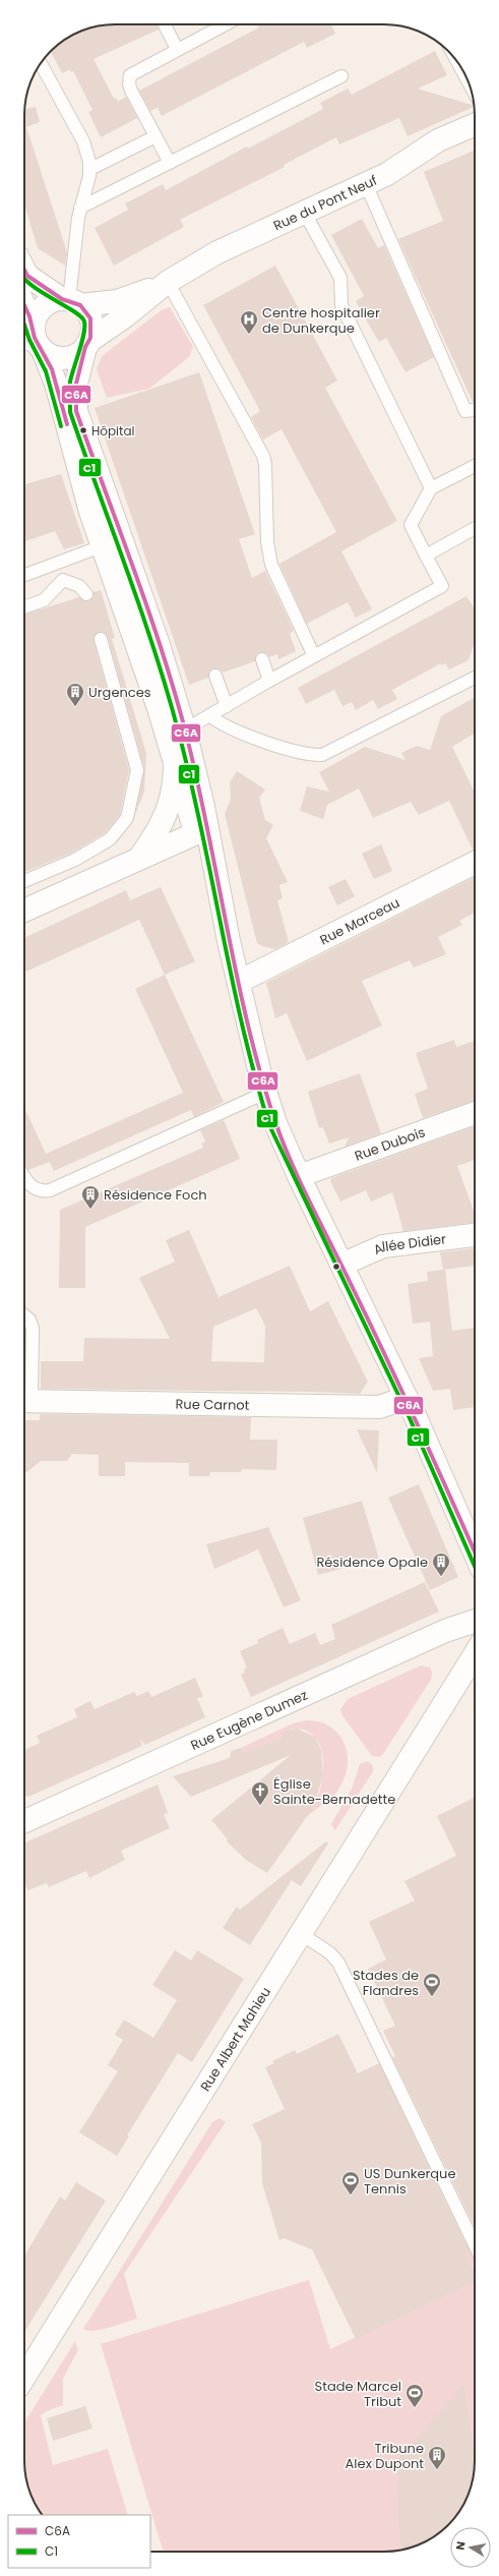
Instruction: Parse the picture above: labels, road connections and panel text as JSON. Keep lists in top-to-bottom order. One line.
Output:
{"streets":{"street":["Rue du Pont Neuf","Rue Marceau","Rue Dubois","Allée Didier","Rue Carnot","Rue Eugène Dumez","Rue Albert Mahieu"]},"places":{"hospital":["Centre hospitalier de Dunkerque"],"other":["Hôpital"],"building":["Urgences","Résidence Foch","Résidence Opale","Tribune Alex Dupont"],"church":["Église Sainte-Bernadette"],"sports":["Stades de Flandres","US Dunkerque Tennis","Stade Marcel Tribut"]},"lines":["transit line C6A","transit line C1"],"legend":["C6A","C1"],"north":"left"}
